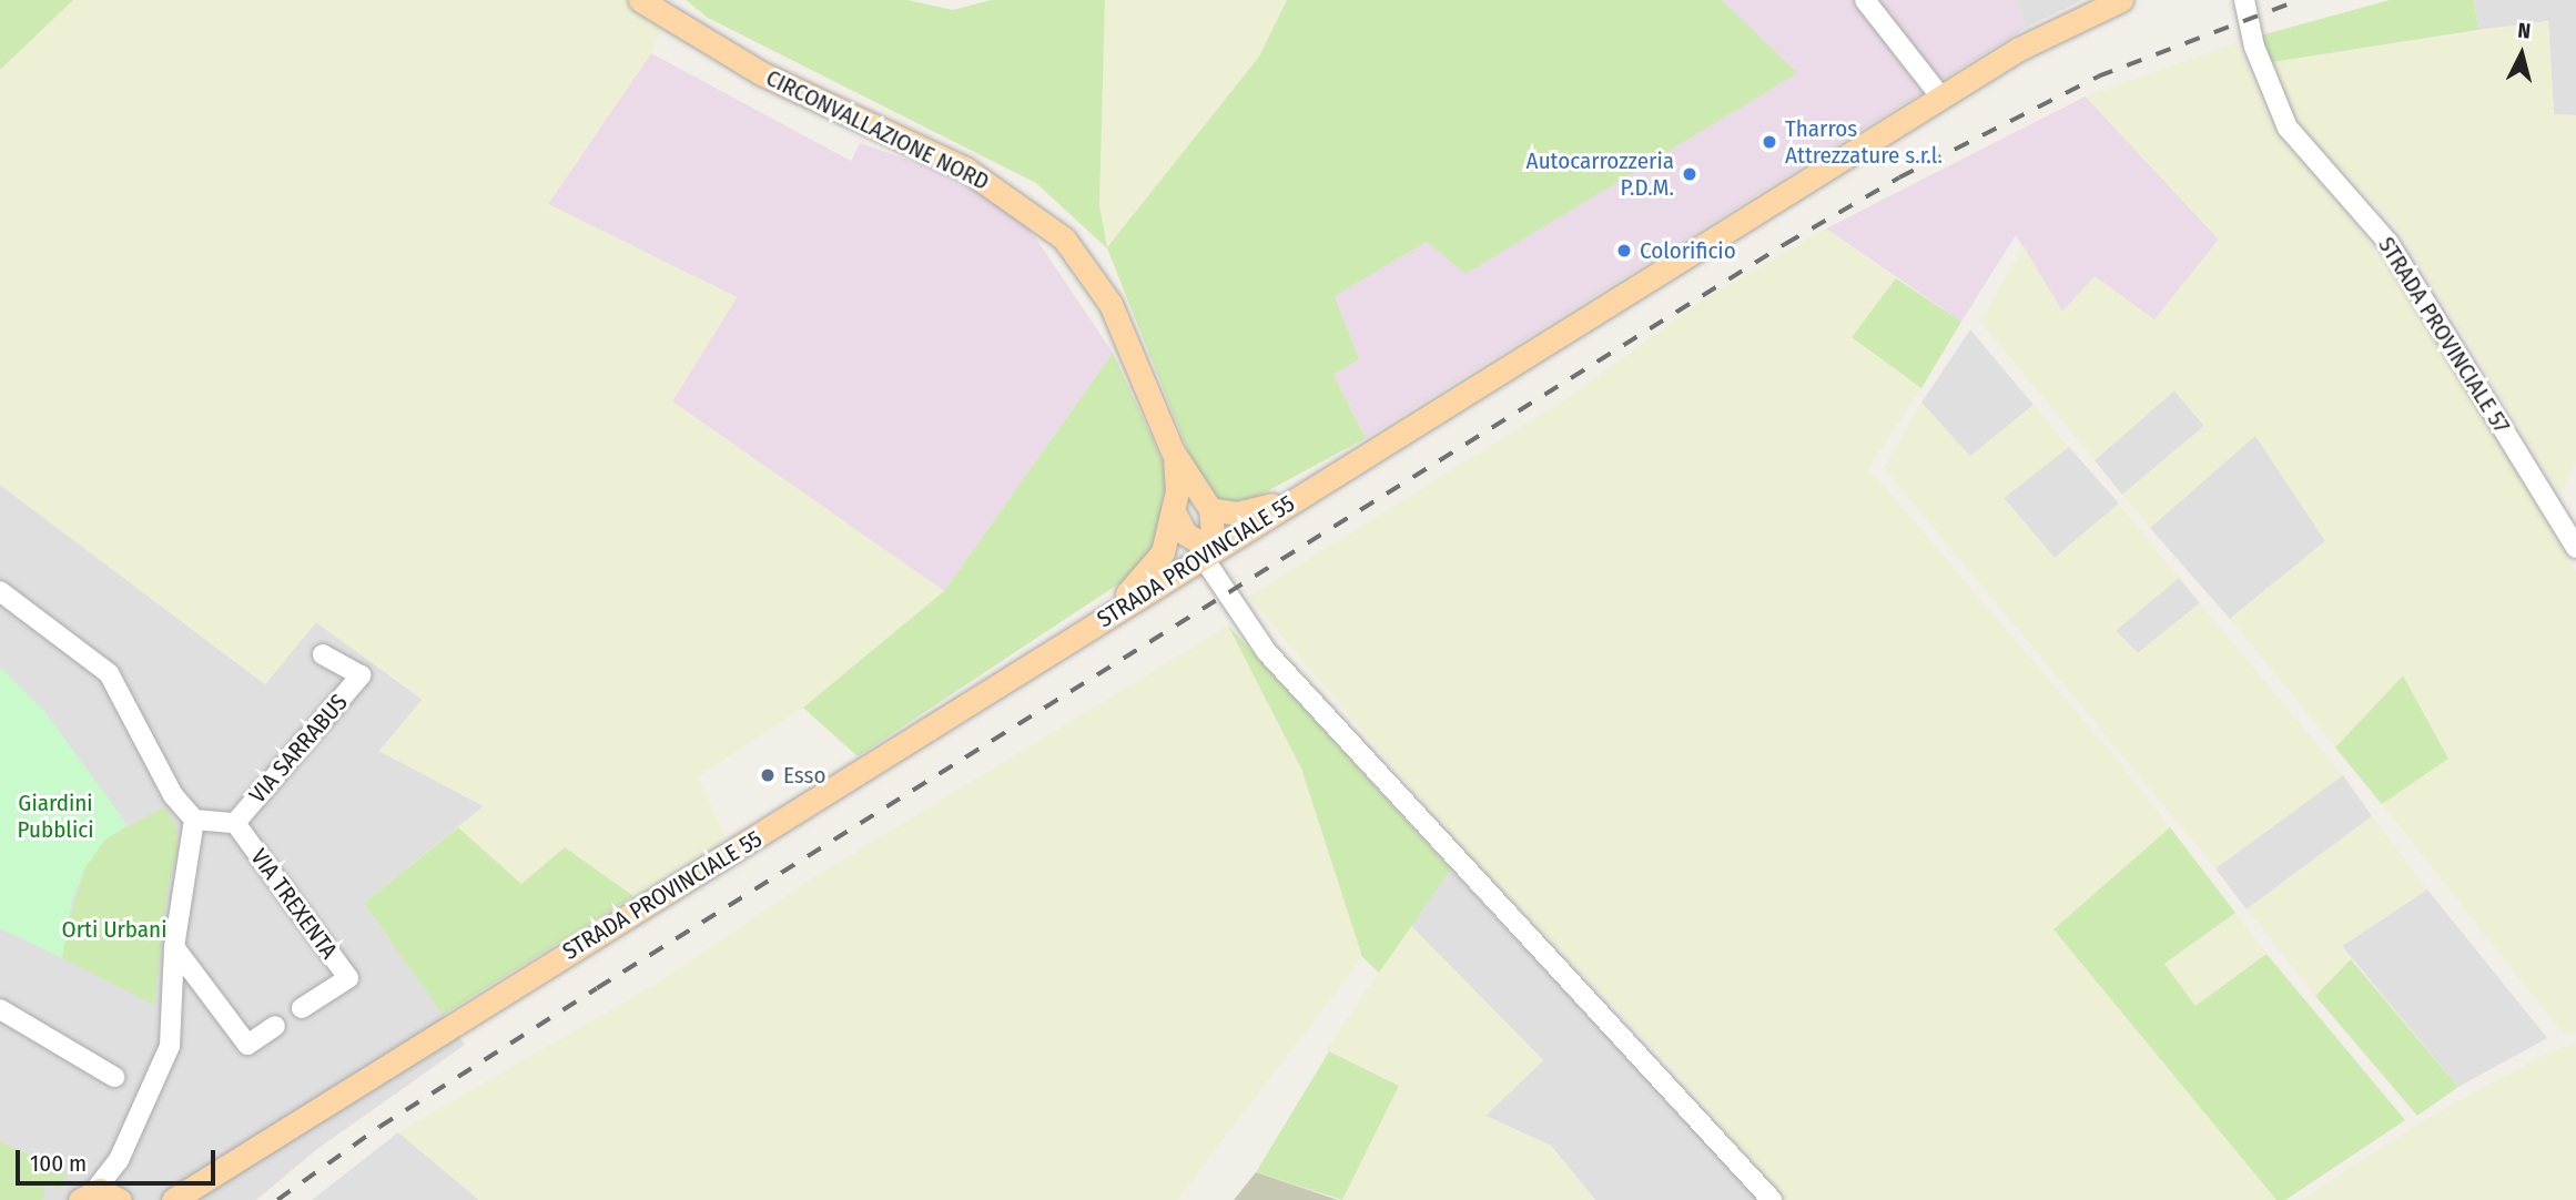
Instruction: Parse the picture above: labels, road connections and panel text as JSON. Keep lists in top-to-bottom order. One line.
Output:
{"streets":{"main road":["CIRCONVALLAZIONE NORD","STRADA PROVINCIALE 55"],"street":["STRADA PROVINCIALE 57","VIA SARRABUS","VIA TREXENTA"]},"crossings":[["CIRCONVALLAZIONE NORD","STRADA PROVINCIALE 55"],["VIA SARRABUS","VIA TREXENTA"]],"parks":["Giardini Pubblici","Orti Urbani"],"places":["Tharros Attrezzature s.r.l.","Autocarrozzeria P.D.M.","Colorificio","Esso"],"scale_bar":"100 m","north":"top"}
